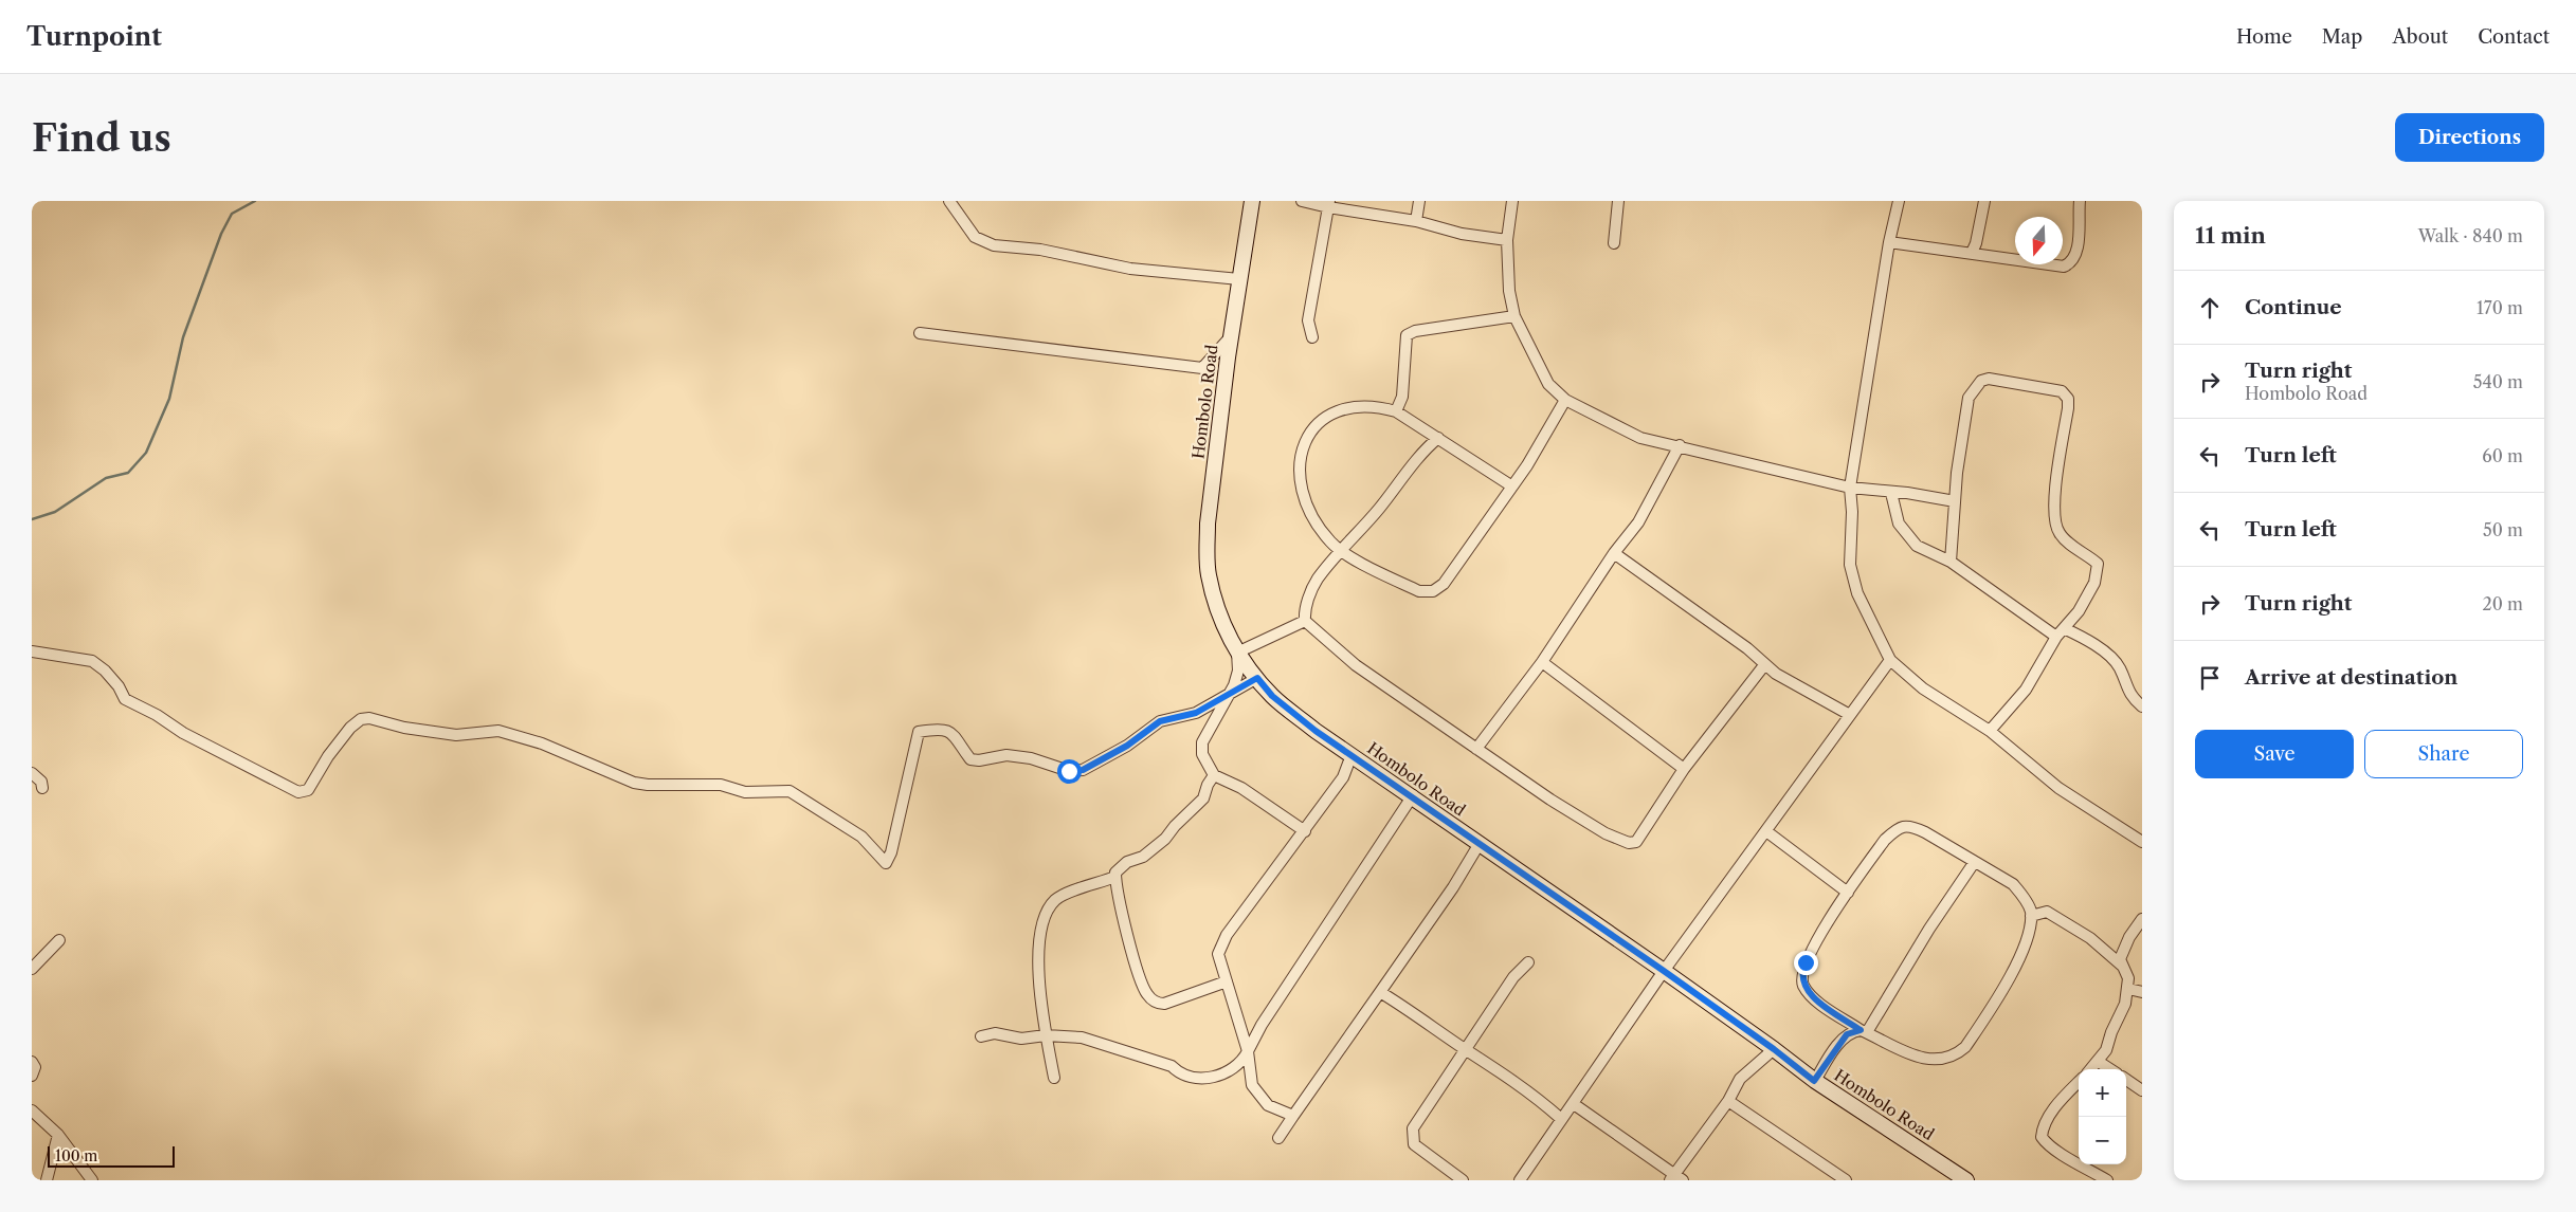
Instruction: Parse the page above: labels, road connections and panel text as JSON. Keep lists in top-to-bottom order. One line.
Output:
{"streets":{"street":["Hombolo Road"]},"scale_bar":"100 m","north":"bottom","page":{"header":"Turnpoint","nav":["Home","Map","About","Contact"],"buttons":["Directions",["Save","Share"]],"title":"Find us","heading":["11 min","Walk · 840 m"],"list":[["Continue","170 m"],["Turn right","Hombolo Road","540 m"],["Turn left","60 m"],["Turn left","50 m"],["Turn right","20 m"],"Arrive at destination"],"map_buttons":["+","−"],"scale":"100 m"}}
